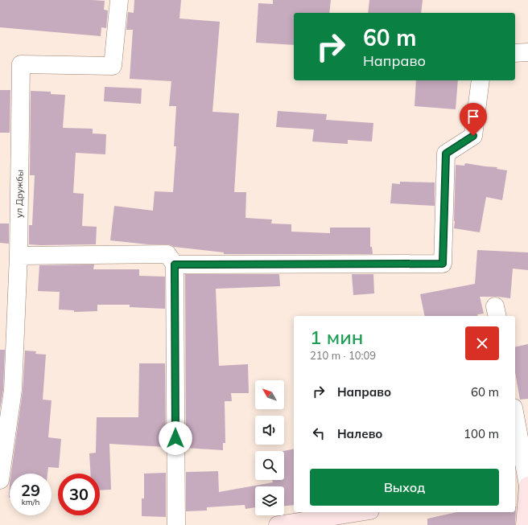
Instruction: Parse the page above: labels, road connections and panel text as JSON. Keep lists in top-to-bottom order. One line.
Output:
{"streets":{"street":["ул Дружбы"]},"north":"top left","page":{"turn":["60 m","Направо"],"heading":["1 мин","210 m · 10:09"],"list":[{"name":"Направо","value":"60 m"},{"name":"Налево","value":"100 m"}],"buttons":"Выход","speed":"29 km/h","limit":"30"}}
